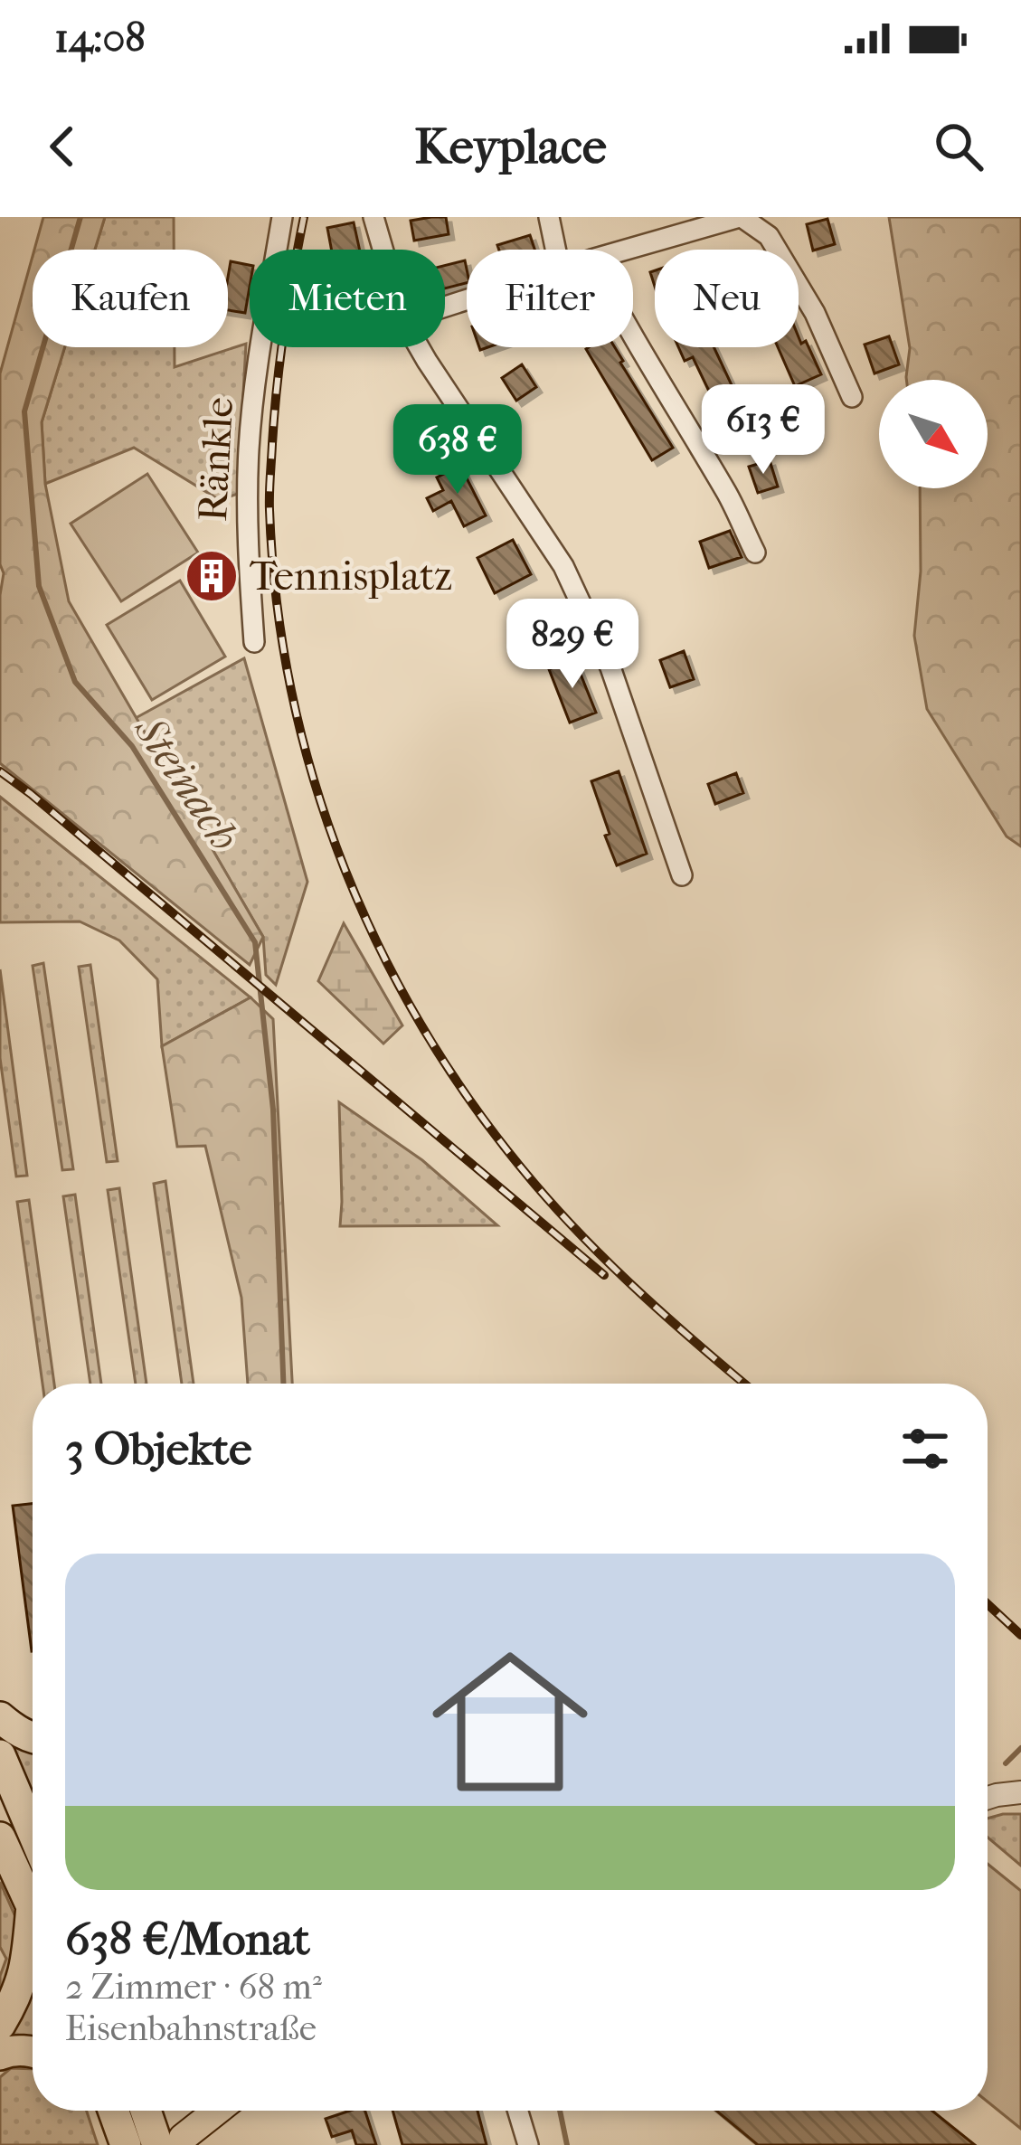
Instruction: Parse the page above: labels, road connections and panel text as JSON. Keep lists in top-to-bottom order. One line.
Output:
{"streets":{"street":["Ränkle"]},"water":["Steinach"],"places":{"building":["Tennisplatz"]},"north":"bottom right","page":{"status":"14:08","header":"Keyplace","chip":["Kaufen","Mieten","Filter","Neu"],"price":["613 €","638 €","829 €"],"heading":"3 Objekte","list":[{"name":"638 €/Monat","note":"2 Zimmer · 68 m² · Eisenbahnstraße"}]}}
